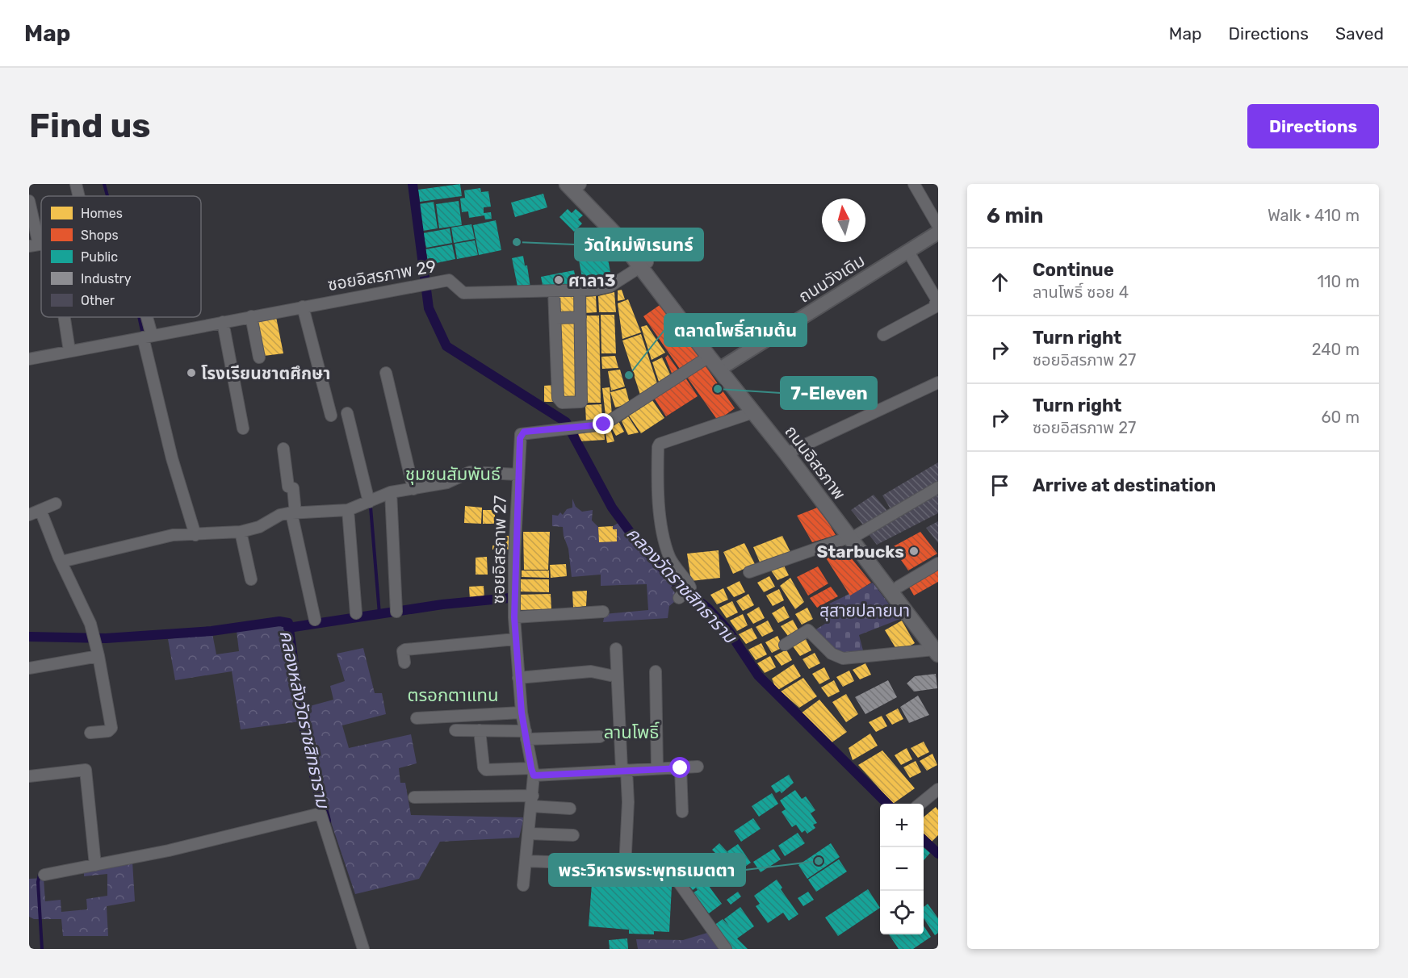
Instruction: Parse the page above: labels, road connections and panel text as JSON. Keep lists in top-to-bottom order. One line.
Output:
{"streets":{"main road":["ถนนอิสรภาพ"],"street":["ซอยอิสรภาพ 29","ถนนวังเดิม","ซอยอิสรภาพ 27"]},"crossings":[["ซอยอิสรภาพ 29","ถนนอิสรภาพ"],["ถนนวังเดิม","ถนนอิสรภาพ"],["ถนนอิสรภาพ","ซอยอิสรภาพ 27"]],"districts":["ชุมชนสัมพันธ์","ตรอกตาแทน","ลานโพธิ์"],"water":["คลองวัดราชสิทธาราม","คลองหลังวัดราชสิทธาราม"],"parks":["สุสายปลายนา"],"places":["วัดใหม่พิเรนทร์","ศาลา3","โรงเรียนชาตศึกษา","ตลาดโพธิ์สามต้น","7-Eleven","Starbucks","พระวิหารพระพุทธเมตตา"],"legend":["Homes","Shops","Public","Industry","Other"],"north":"top","page":{"header":"Map","nav":["Map","Directions","Saved"],"buttons":"Directions","title":"Find us","heading":["6 min","Walk · 410 m"],"list":[["Continue","ลานโพธิ์ ซอย 4","110 m"],["Turn right","ซอยอิสรภาพ 27","240 m"],["Turn right","ซอยอิสรภาพ 27","60 m"],"Arrive at destination"],"map_buttons":["+","−"]}}
